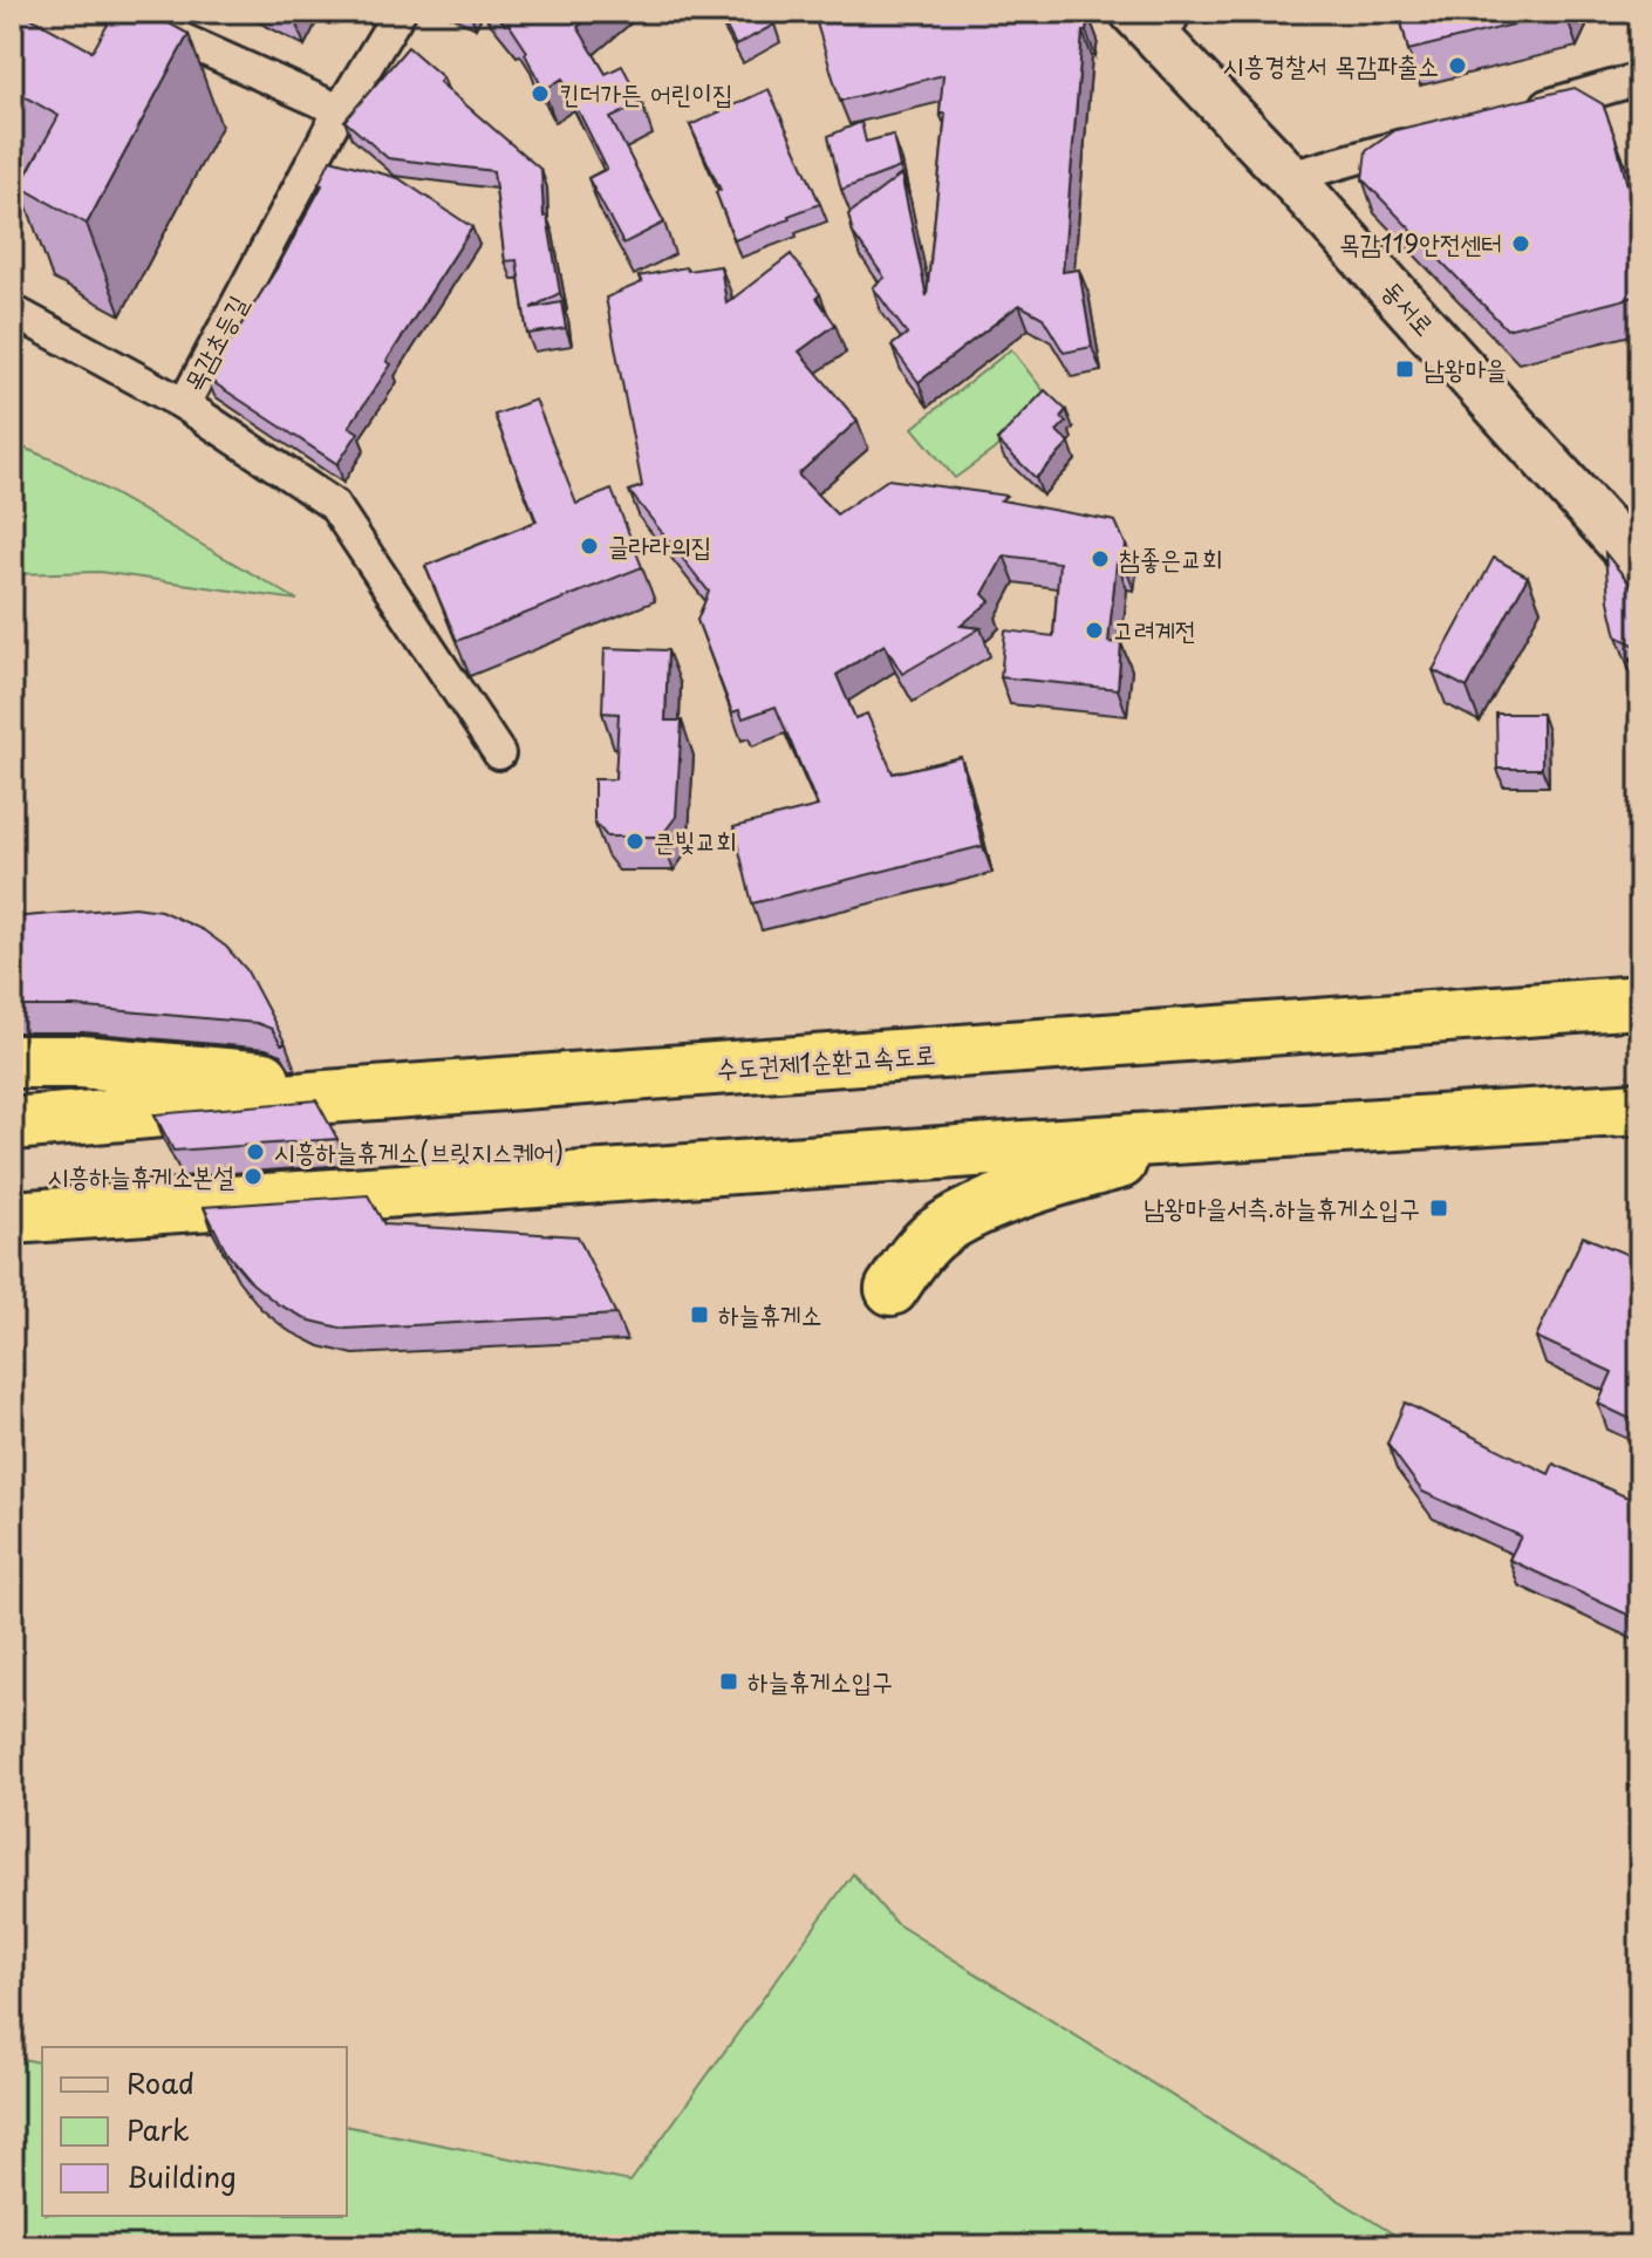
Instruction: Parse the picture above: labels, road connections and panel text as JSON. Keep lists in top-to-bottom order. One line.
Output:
{"streets":{"highway":["수도권제1순환고속도로"],"street":["동서로","목감초등길"]},"places":{"other":["시흥경찰서 목감파출소","킨더가든 어린이집","목감119안전센터","글라라의집","참좋은교회","고려계전","큰빛교회","시흥하늘휴게소(브릿지스퀘어)","시흥하늘휴게소본설"],"transit":["남왕마을","남왕마을서측.하늘휴게소입구","하늘휴게소","하늘휴게소입구"]},"legend":["Road","Park","Building"]}
